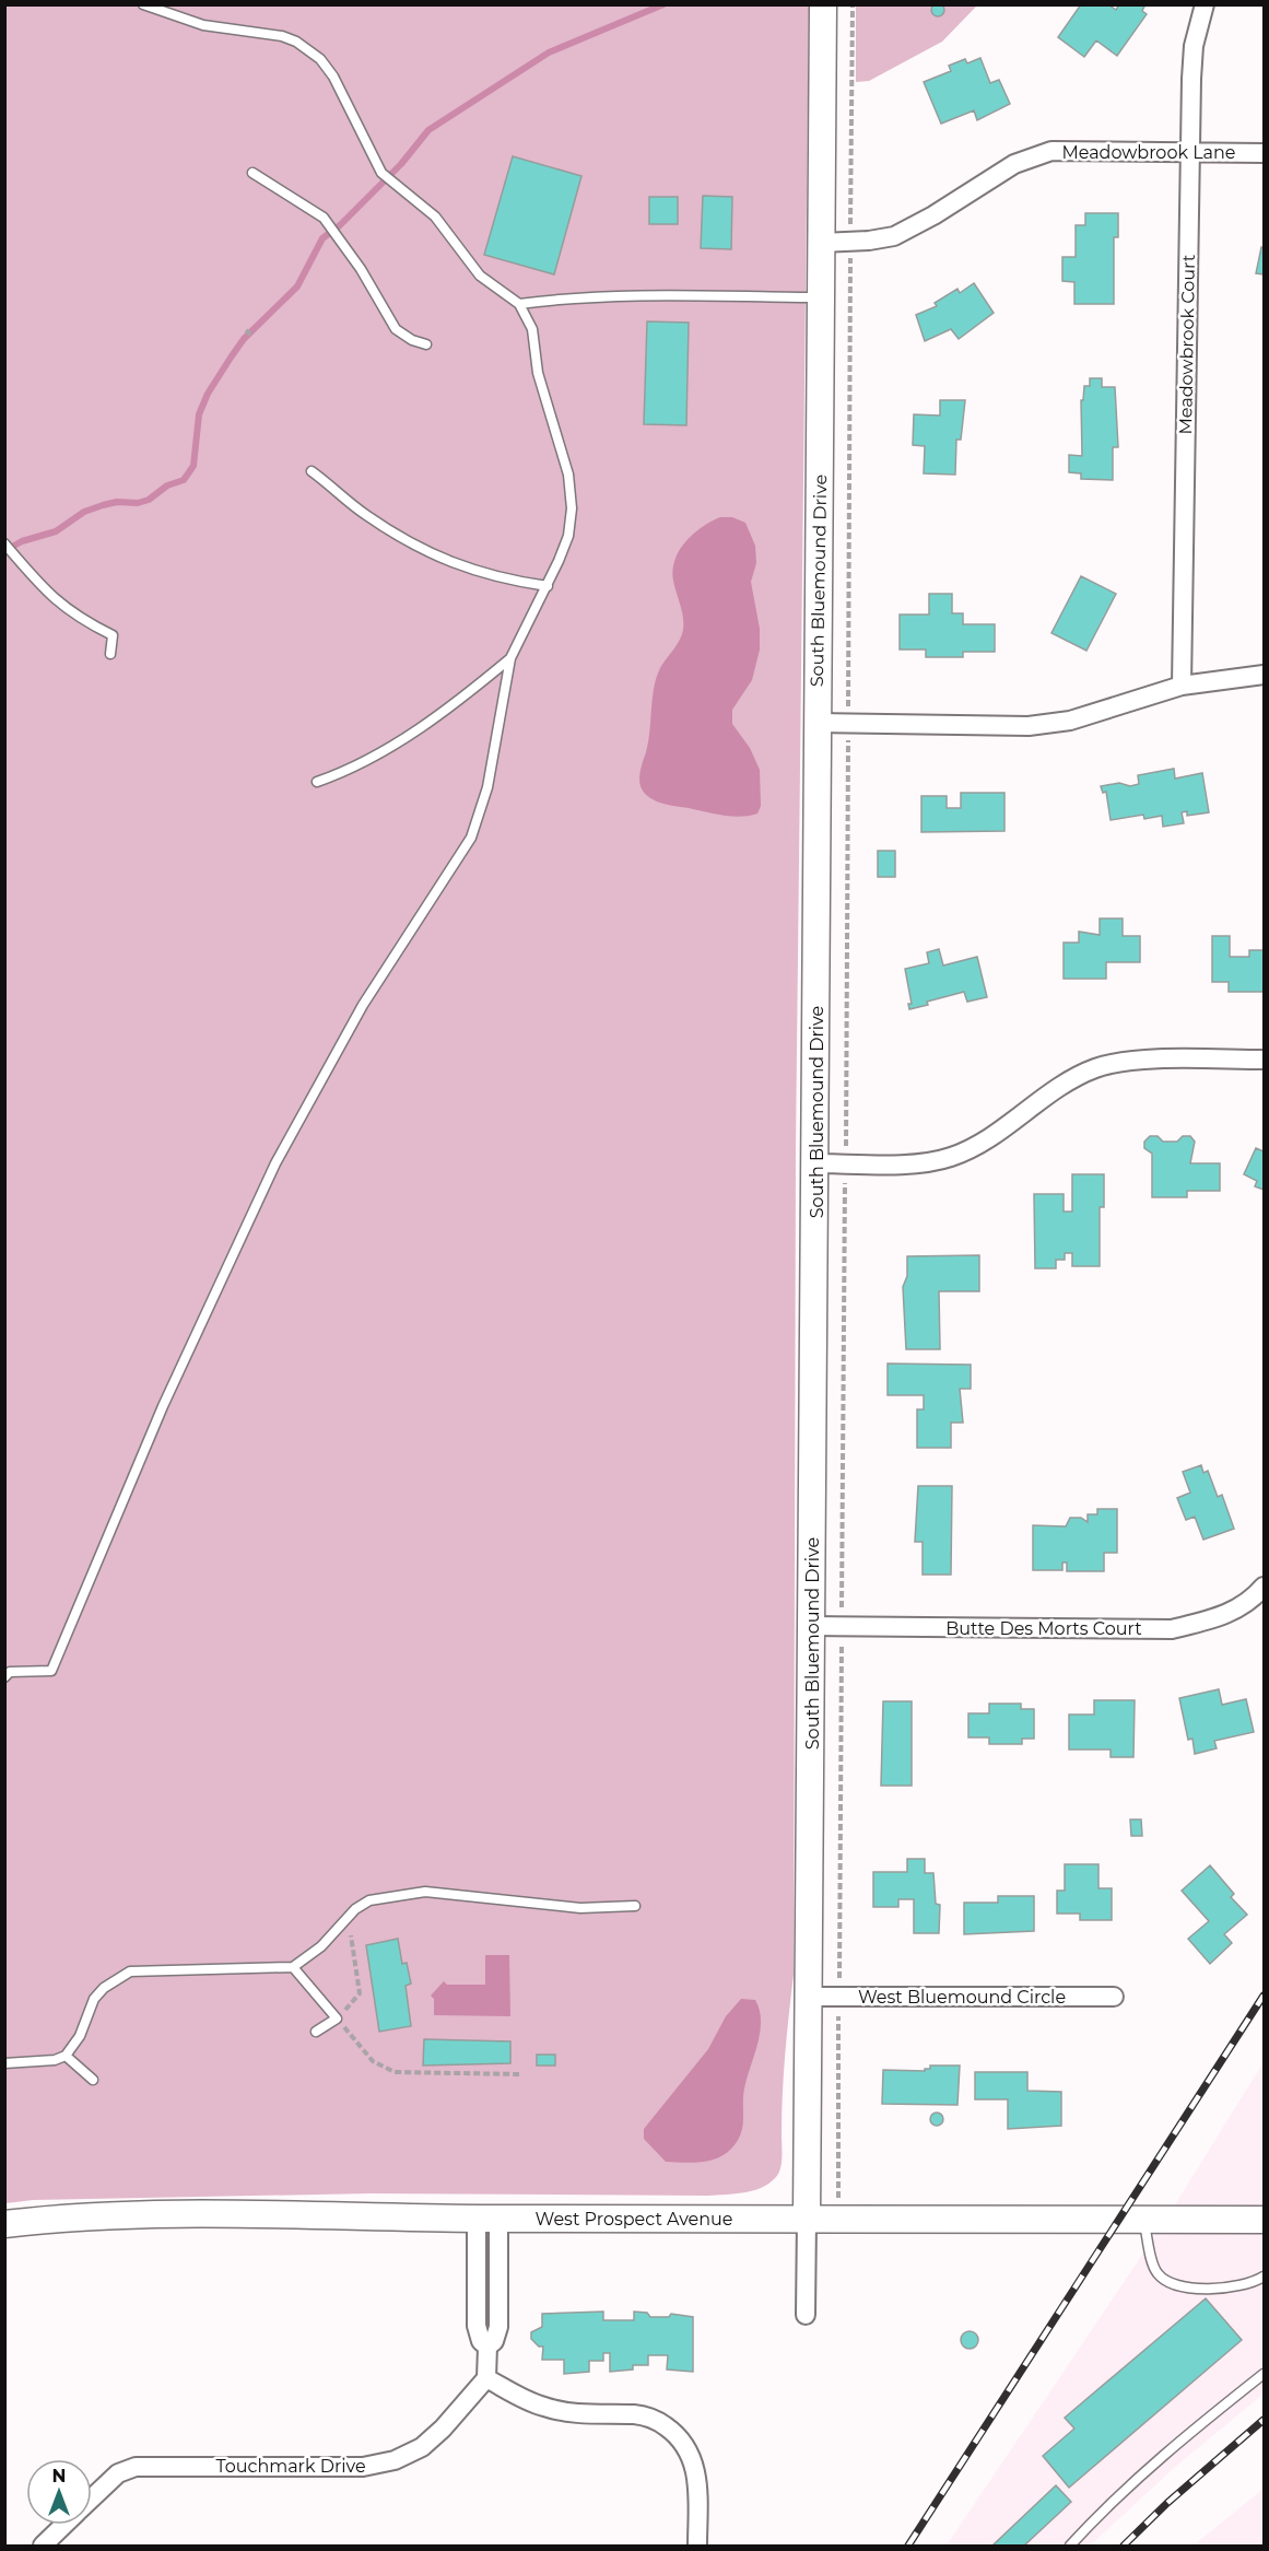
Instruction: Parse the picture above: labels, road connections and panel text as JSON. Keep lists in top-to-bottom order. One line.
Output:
{"streets":{"main road":["South Bluemound Drive","West Prospect Avenue"],"street":["Meadowbrook Lane","Meadowbrook Court","Butte Des Morts Court","West Bluemound Circle","Touchmark Drive"]},"crossings":[["Meadowbrook Lane","Meadowbrook Court"],["Meadowbrook Lane","South Bluemound Drive"],["South Bluemound Drive","Butte Des Morts Court"],["South Bluemound Drive","West Bluemound Circle"],["South Bluemound Drive","West Prospect Avenue"]],"north":"top"}
